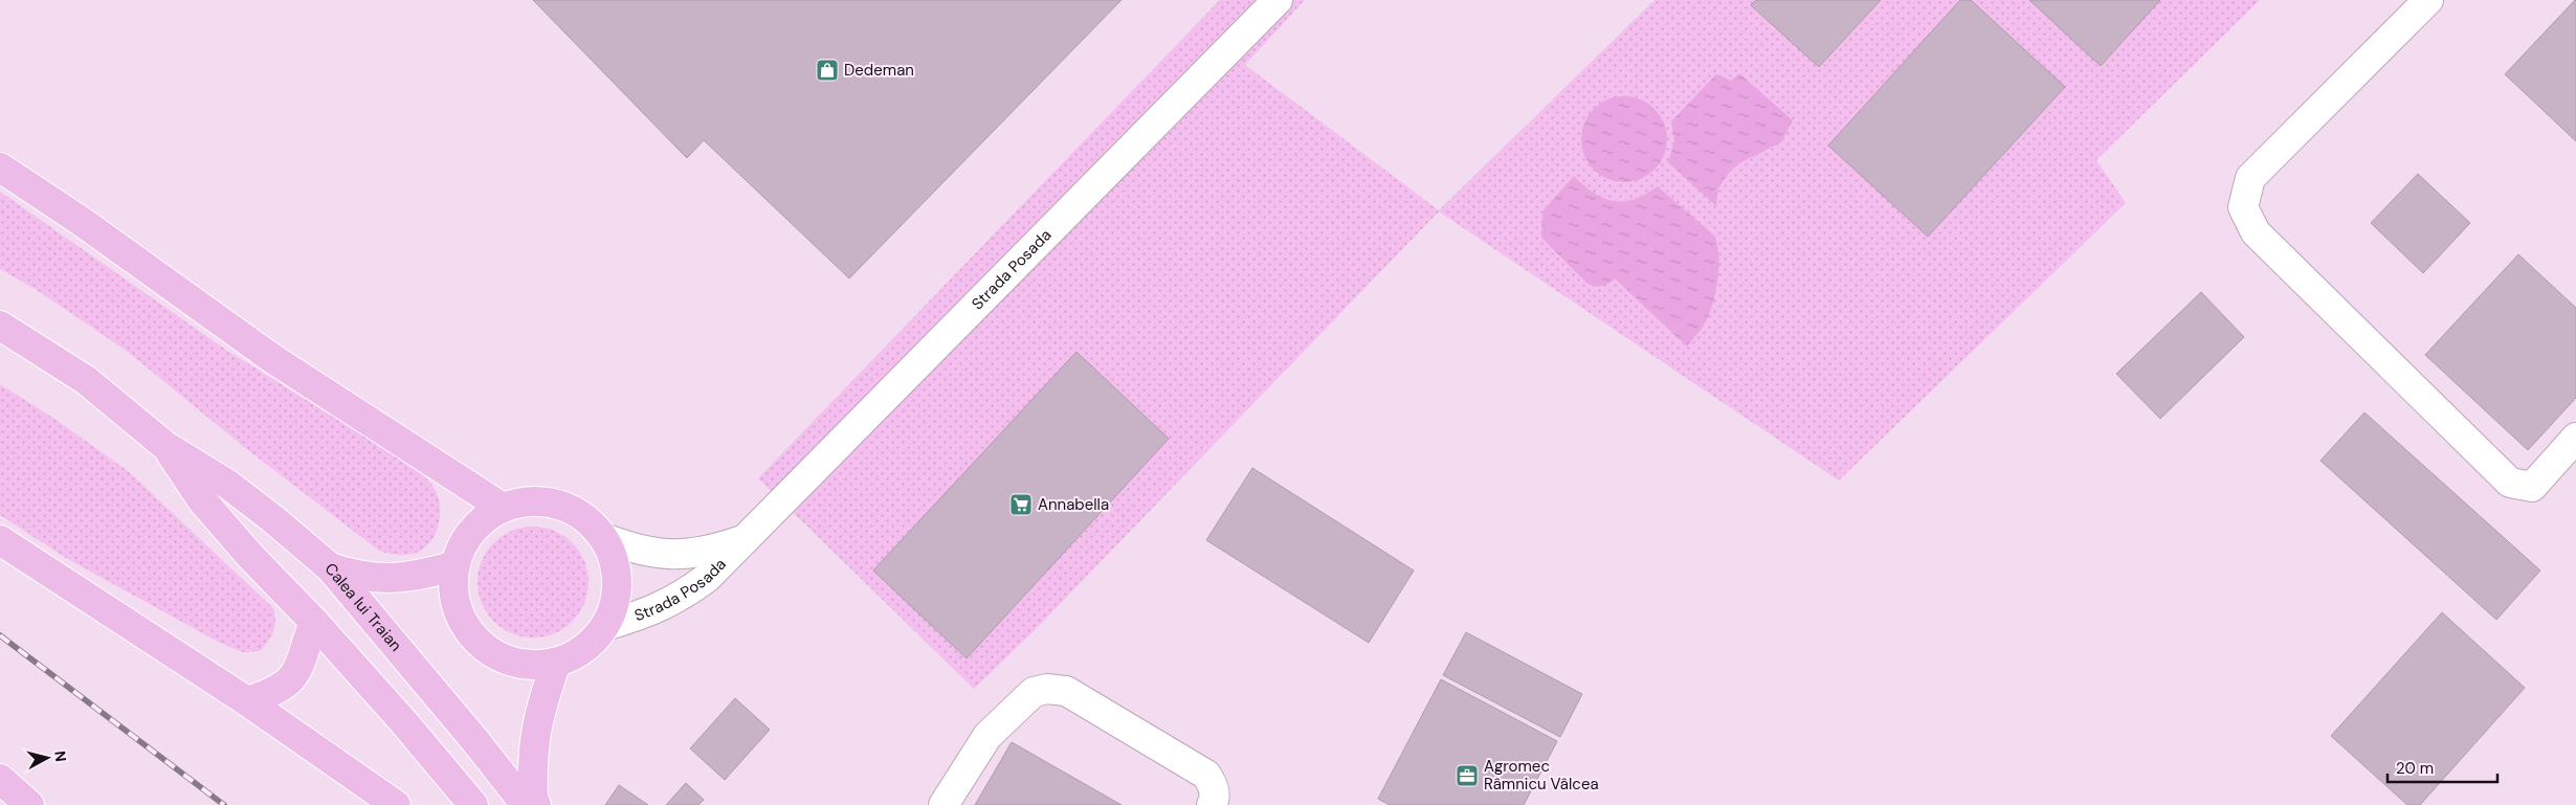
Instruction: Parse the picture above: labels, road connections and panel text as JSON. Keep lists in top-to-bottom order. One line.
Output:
{"streets":{"main road":["Calea lui Traian"],"street":["Strada Posada"]},"places":{"shop":["Dedeman"],"supermarket":["Annabella"],"office":["Agromec Râmnicu Vâlcea"]},"scale_bar":"20 m","north":"right"}
